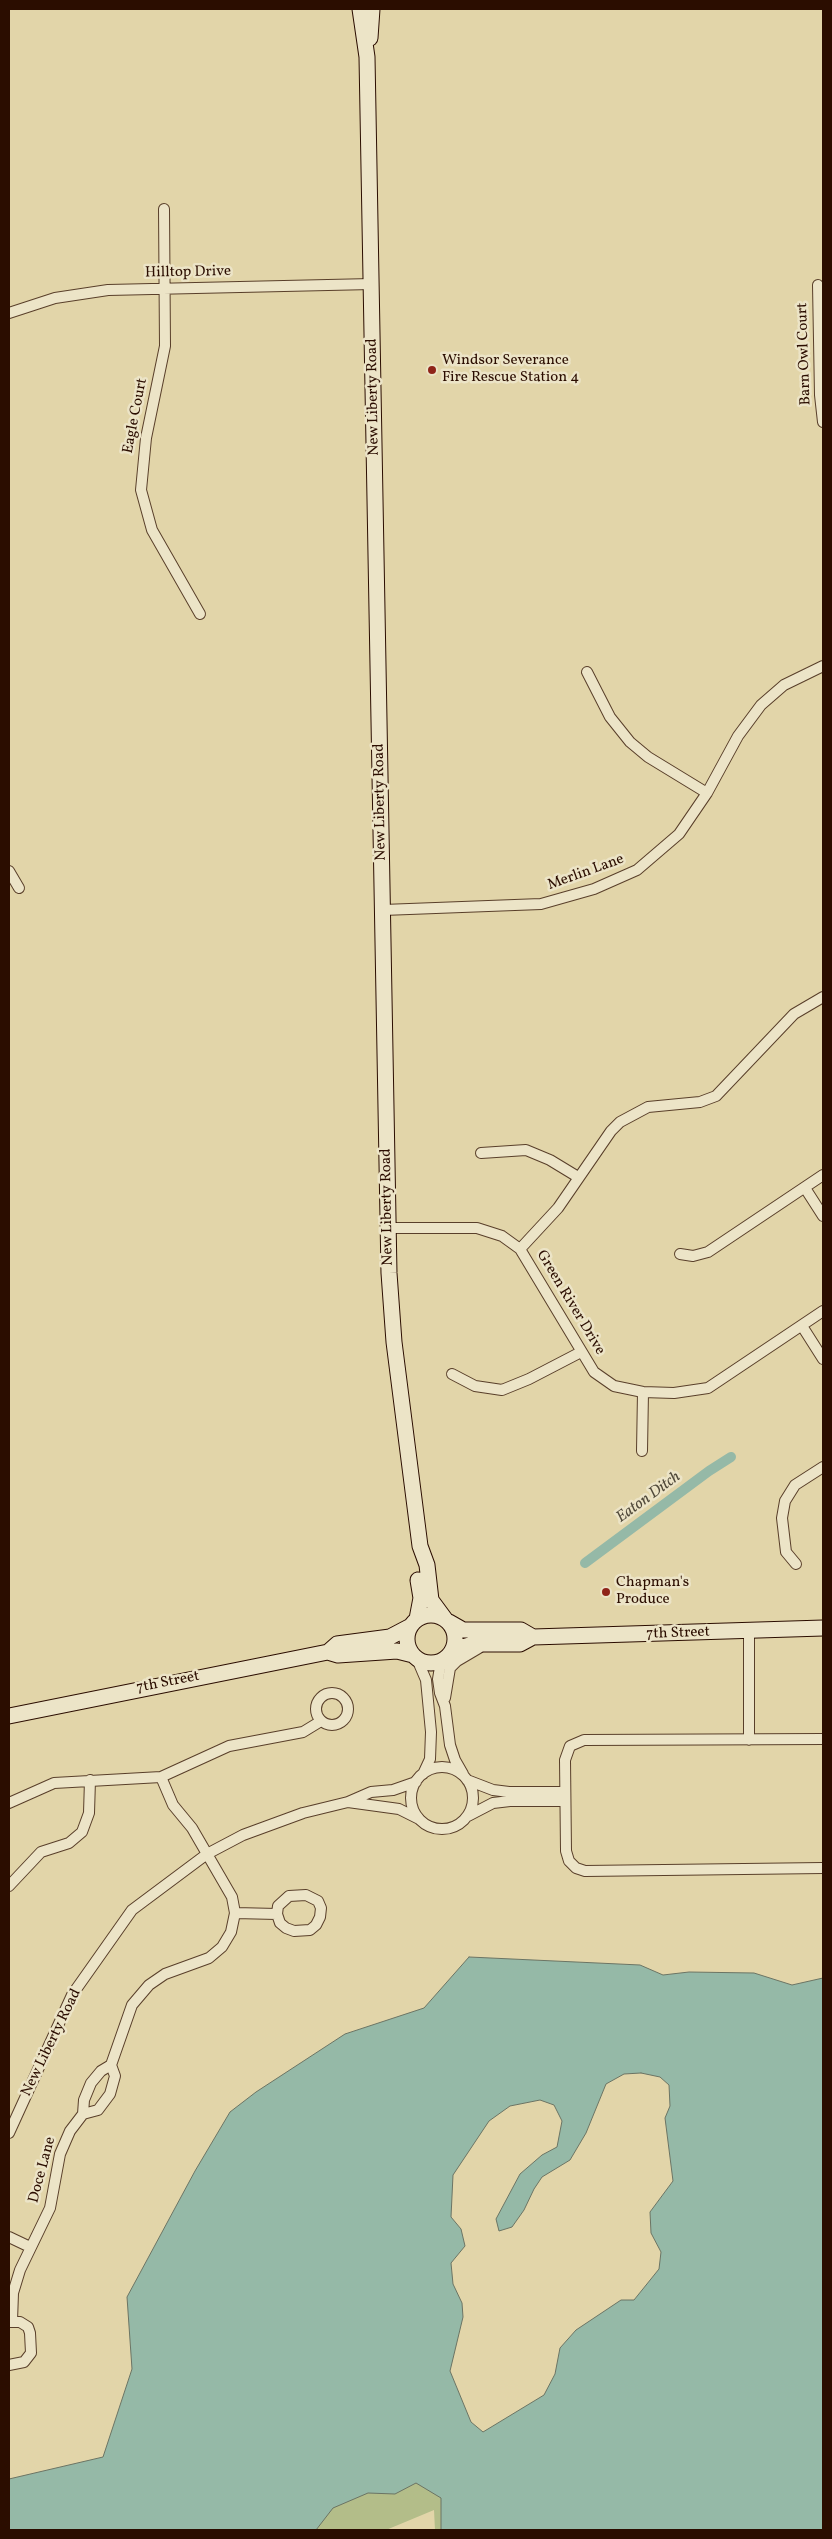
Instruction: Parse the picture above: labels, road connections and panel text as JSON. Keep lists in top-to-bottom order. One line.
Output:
{"streets":{"street":["Hilltop Drive","Barn Owl Court","New Liberty Road","Eagle Court","Merlin Lane","Green River Drive","7th Street","Doce Lane"]},"crossings":[["Hilltop Drive","New Liberty Road"],["Hilltop Drive","Eagle Court"],["New Liberty Road","Merlin Lane"],["New Liberty Road","Green River Drive"],["New Liberty Road","7th Street"]],"water":["Eaton Ditch"],"places":["Windsor Severance Fire Rescue Station 4","Chapman's Produce"]}
